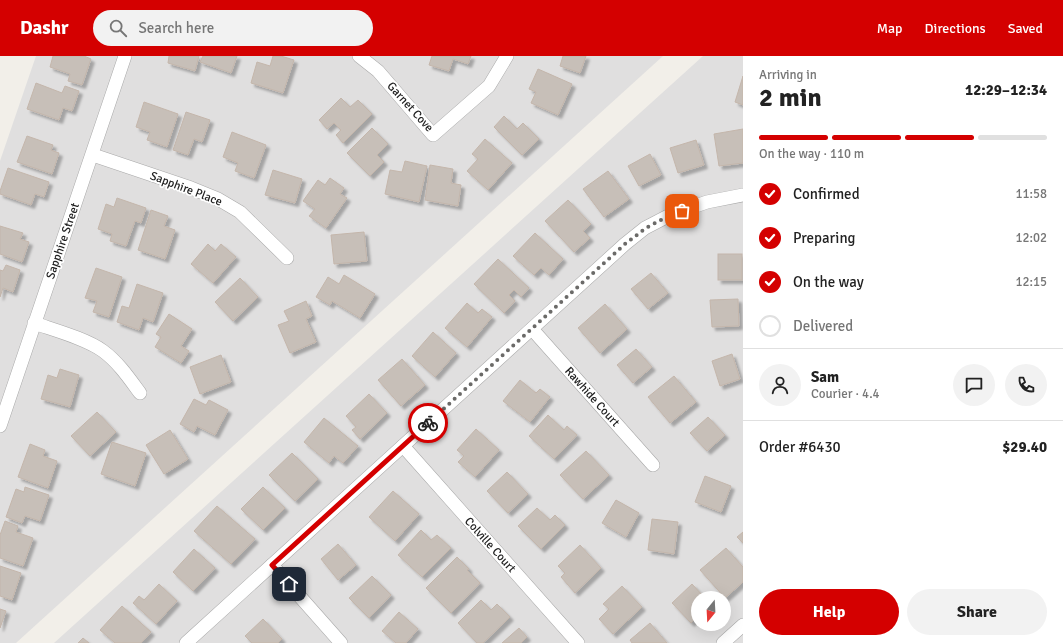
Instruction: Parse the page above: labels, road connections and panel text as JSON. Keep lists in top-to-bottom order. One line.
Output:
{"streets":{"street":["Garnet Cove","Sapphire Place","Sapphire Street","Rawhide Court","Colville Court"]},"crossings":[["Sapphire Place","Sapphire Street"]],"north":"bottom","page":{"header":"Dashr","search":"Search here","nav":["Map","Directions","Saved"],"heading":["2 min","Arriving in","12:29–12:34"],"panel":["Sam","Courier · 4.4","Order #6430","$29.40"],"bar":"On the way · 110 m","list":[["Confirmed","11:58"],["Preparing","12:02"],["On the way","12:15"],"Delivered"],"buttons":["Help","Share"]}}
